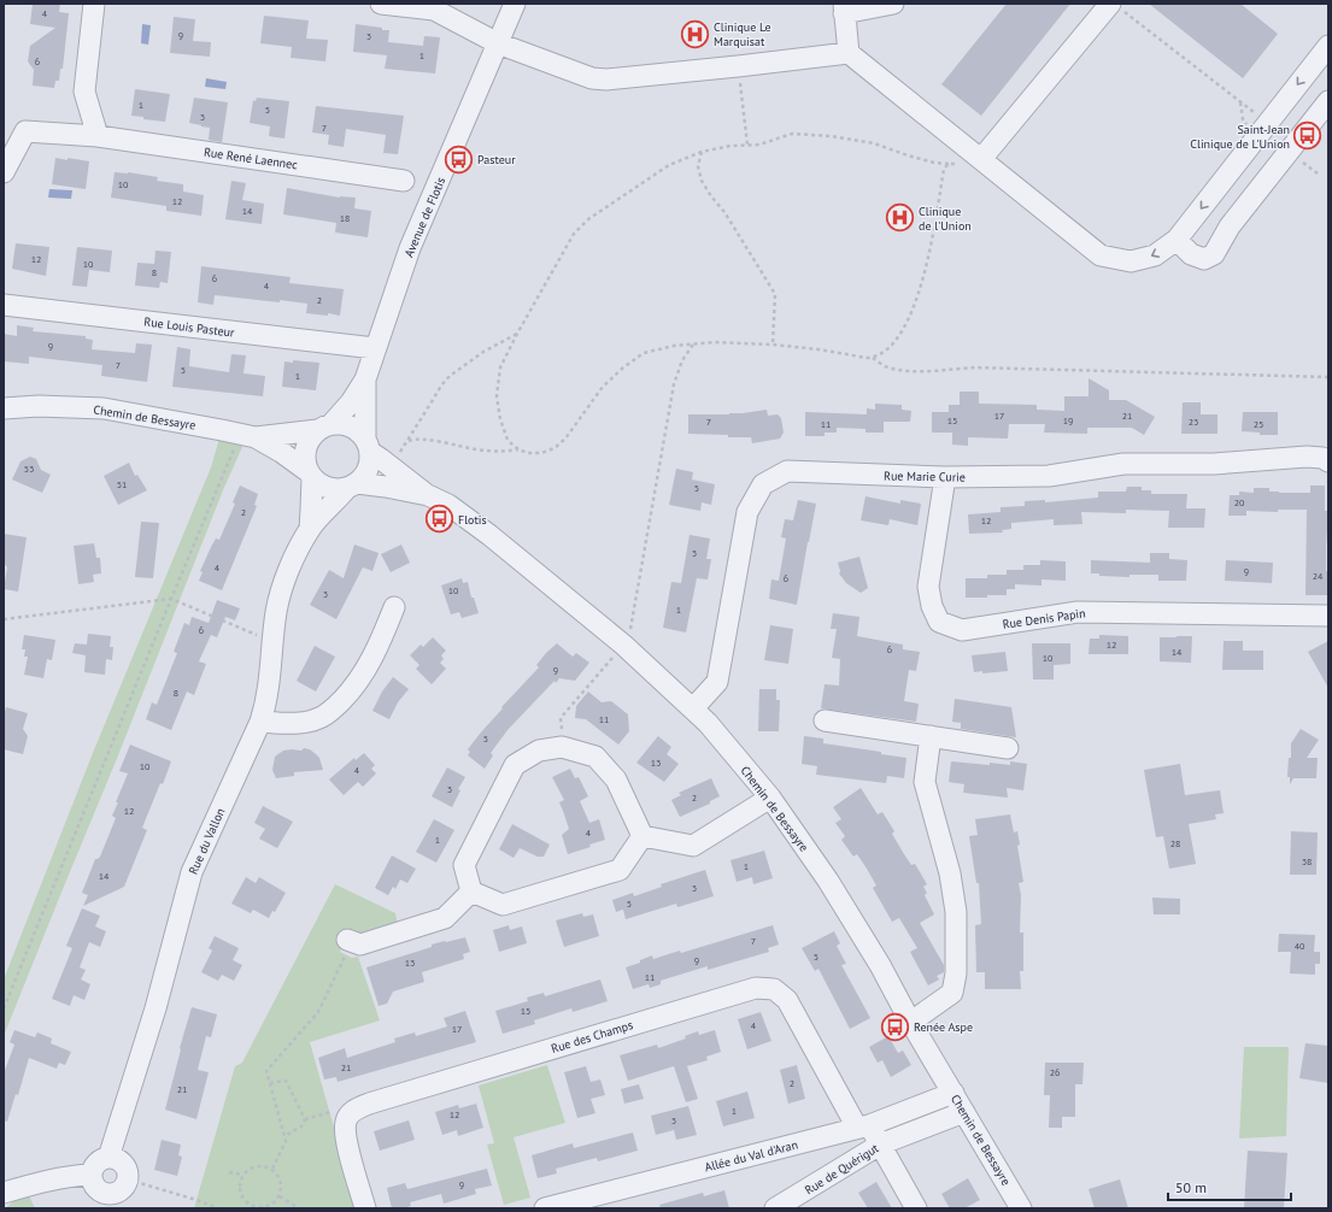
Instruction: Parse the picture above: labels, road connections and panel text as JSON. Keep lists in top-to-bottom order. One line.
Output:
{"streets":{"street":["Rue René Laennec","Avenue de Flotis","Rue Louis Pasteur","Chemin de Bessayre","Rue Marie Curie","Rue Denis Papin","Rue du Vallon","Rue des Champs","Allée du Val d'Aran","Rue de Quérigut"]},"crossings":[["Avenue de Flotis","Rue Louis Pasteur"],["Avenue de Flotis","Chemin de Bessayre"],["Avenue de Flotis","Rue du Vallon"],["Chemin de Bessayre","Rue Marie Curie"],["Chemin de Bessayre","Rue du Vallon"],["Chemin de Bessayre","Allée du Val d'Aran"],["Chemin de Bessayre","Rue de Quérigut"],["Rue Marie Curie","Rue Denis Papin"],["Rue des Champs","Allée du Val d'Aran"],["Rue des Champs","Rue de Quérigut"]],"places":{"hospital":["Clinique Le Marquisat","Clinique de l'Union"],"bus stop":["Saint-Jean Clinique de L'Union","Pasteur","Flotis","Renée Aspe"]},"house_numbers":["4","9","3","1","6","1","5","3","7","10","12","14","18","12","10","8","6","4","2","9","7","5","1","17","21","15","19","7","23","11","25","53","51","5","20","2","12","3","4","9","24","6","10","3","1","6","12","6","14","10","9","8","11","5","13","10","4","3","2","12","4","1","28","38","1","14","3","5","7","40","5","9","13","11","15","4","17","21","26","2","21","1","12","3","9"],"scale_bar":"50 m"}
